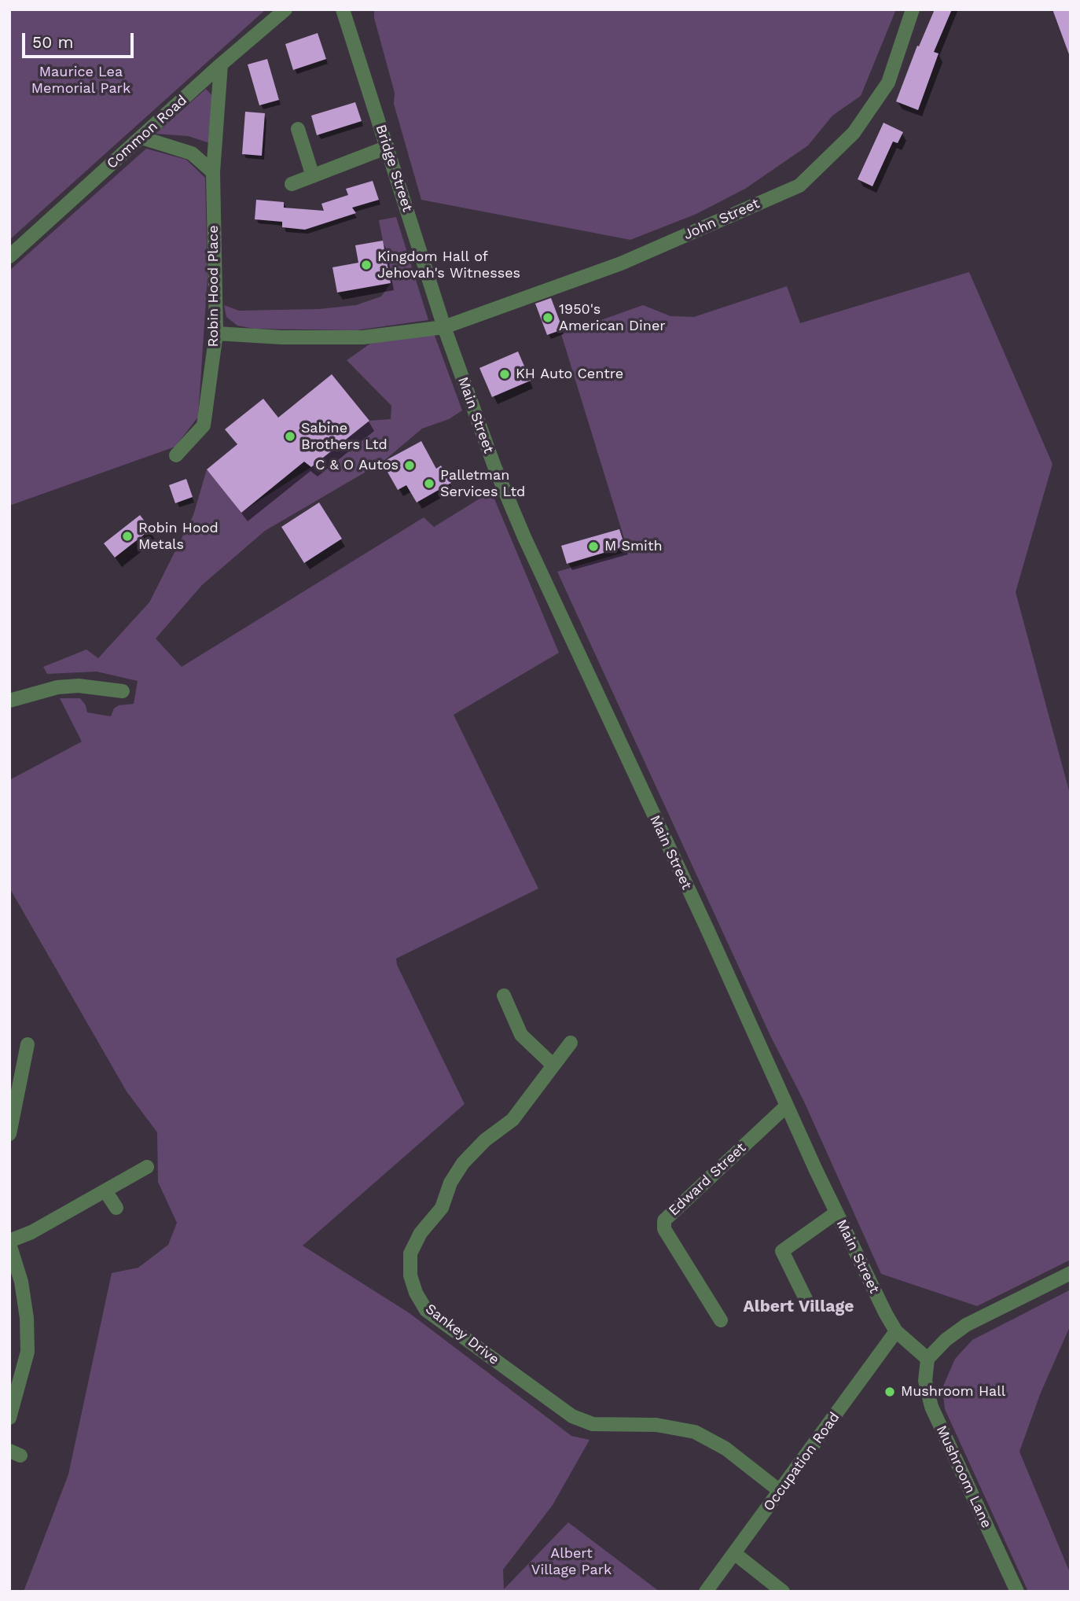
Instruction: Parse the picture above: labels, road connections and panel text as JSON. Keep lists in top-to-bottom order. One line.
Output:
{"streets":{"street":["Common Road","Bridge Street","John Street","Robin Hood Place","Main Street","Edward Street","Sankey Drive","Occupation Road","Mushroom Lane"]},"crossings":[["Common Road","Robin Hood Place"],["Bridge Street","John Street"],["Bridge Street","Main Street"],["John Street","Robin Hood Place"],["John Street","Main Street"],["Main Street","Edward Street"],["Main Street","Occupation Road"],["Main Street","Mushroom Lane"],["Sankey Drive","Occupation Road"]],"districts":["Albert Village"],"parks":["Maurice Lea Memorial Park","Albert Village Park"],"places":["Kingdom Hall of Jehovah's Witnesses","1950's American Diner","KH Auto Centre","Sabine Brothers Ltd","C & O Autos","Palletman Services Ltd","Robin Hood Metals","M Smith","Mushroom Hall"],"scale_bar":"50 m"}
